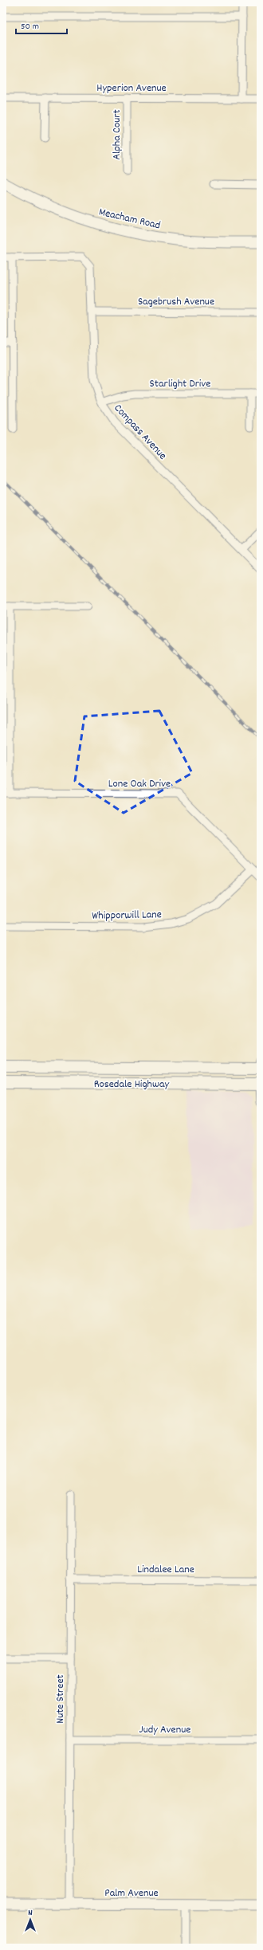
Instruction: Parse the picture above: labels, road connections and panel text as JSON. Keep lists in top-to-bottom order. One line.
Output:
{"streets":{"main road":["Rosedale Highway"],"street":["Hyperion Avenue","Alpha Court","Meacham Road","Sagebrush Avenue","Starlight Drive","Compass Avenue","Lone Oak Drive","Whipporwill Lane","Lindalee Lane","Nute Street","Judy Avenue","Palm Avenue"]},"crossings":[["Hyperion Avenue","Alpha Court"],["Sagebrush Avenue","Compass Avenue"],["Starlight Drive","Compass Avenue"],["Lone Oak Drive","Whipporwill Lane"],["Lindalee Lane","Nute Street"],["Nute Street","Judy Avenue"],["Nute Street","Palm Avenue"]],"scale_bar":"50 m","north":"top"}
